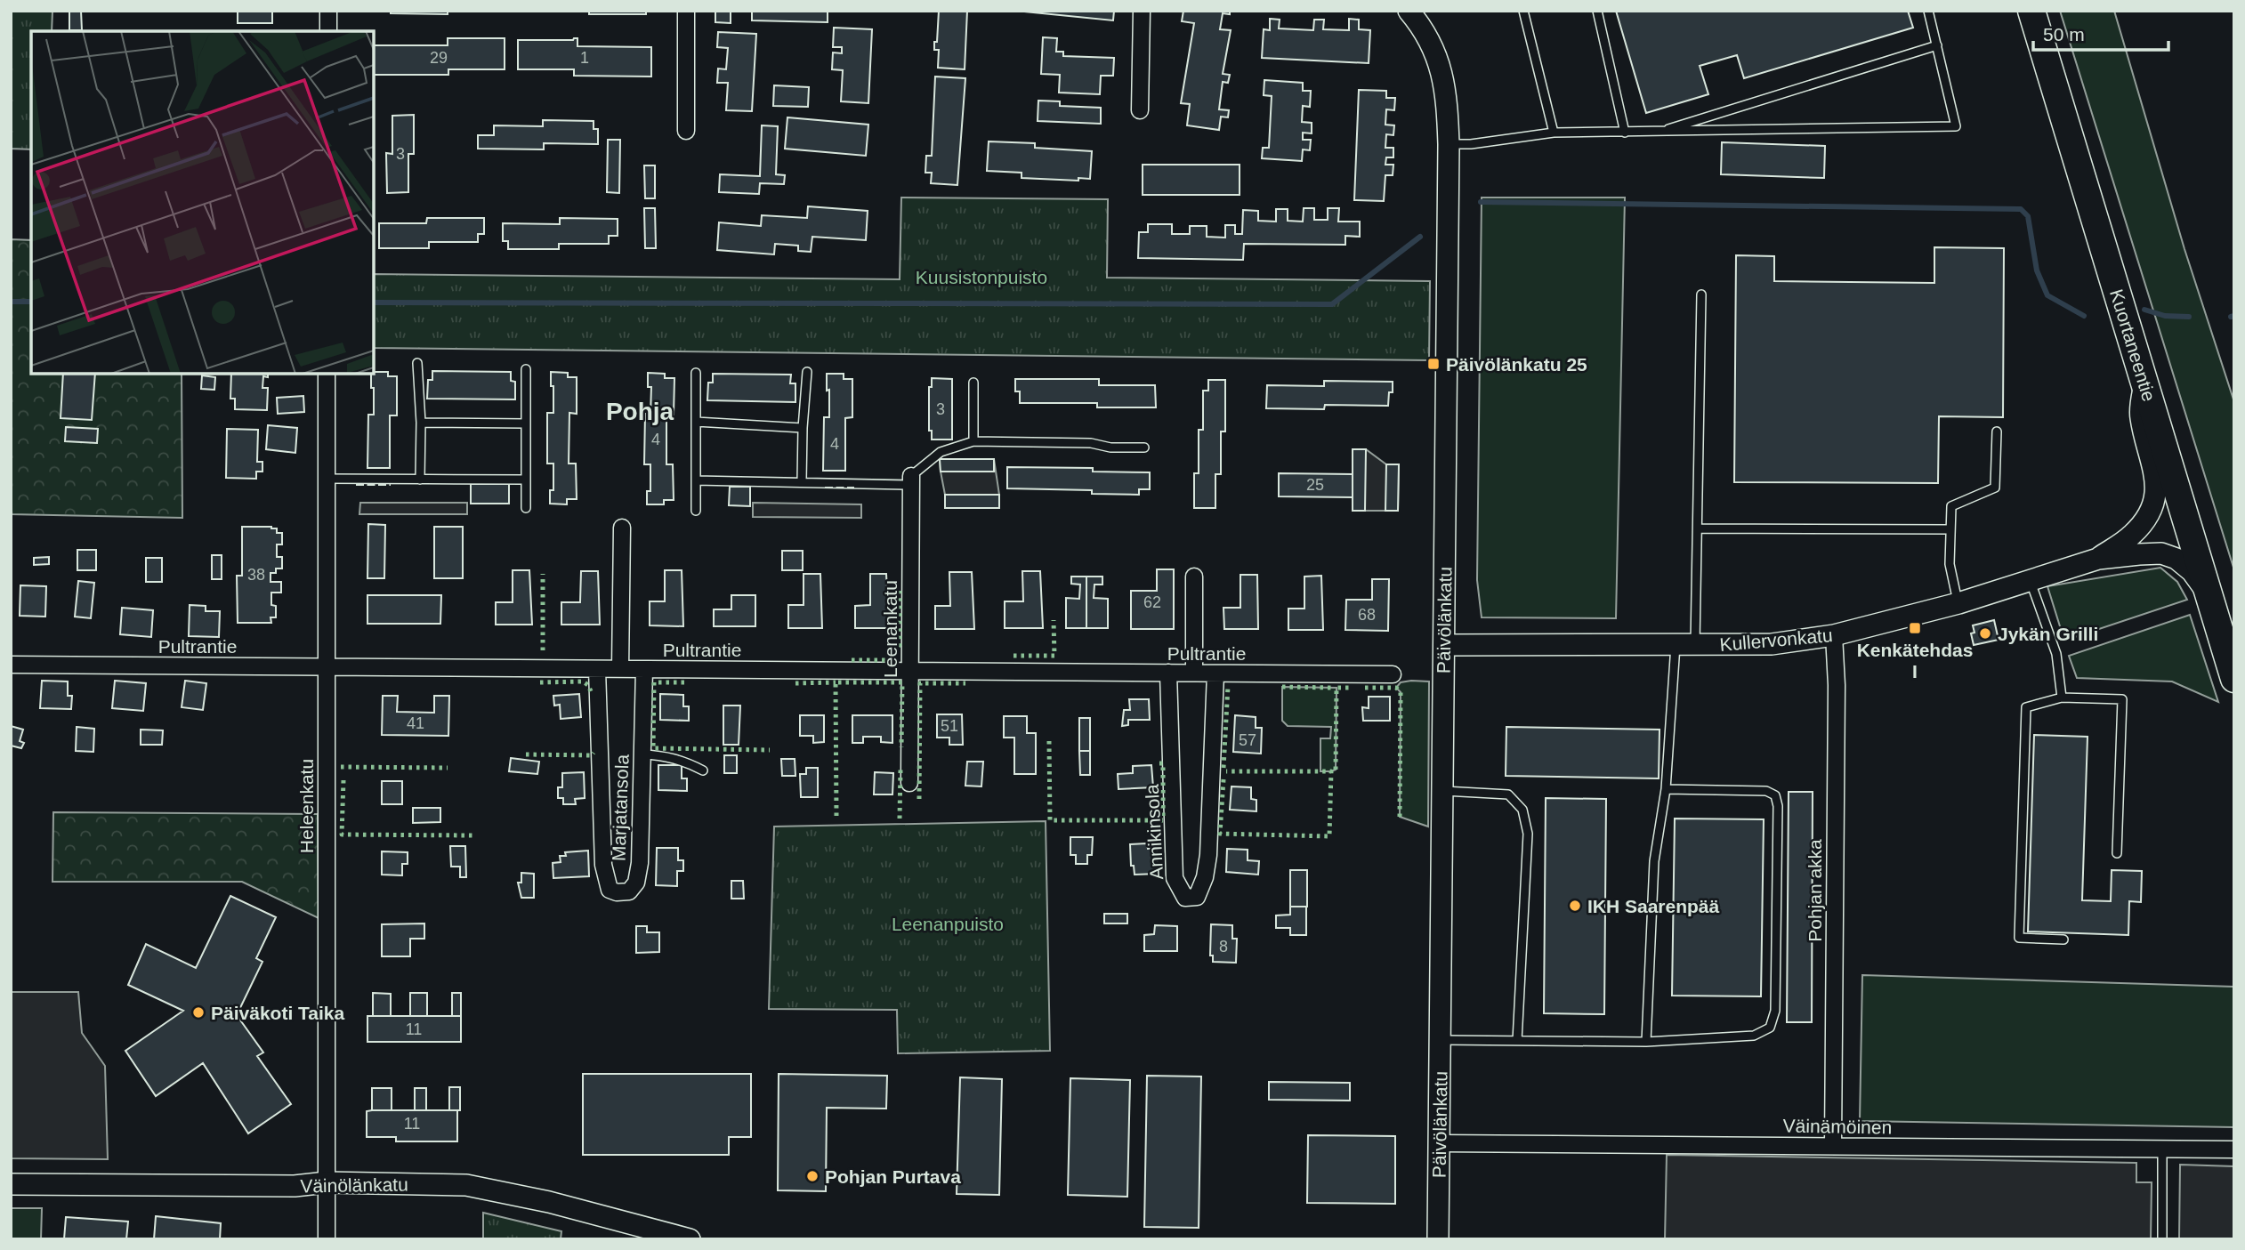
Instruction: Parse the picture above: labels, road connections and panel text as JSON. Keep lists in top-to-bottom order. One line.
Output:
{"streets":{"highway":["Kuortaneentie"],"street":["Päivölänkatu","Leenankatu","Kullervonkatu","Pultrantie","Heleenkatu","Marjatansola","Annikinsola","Pohjan akka","Väinämöinen","Väinölänkatu"]},"crossings":[["Kuortaneentie","Kullervonkatu"],["Päivölänkatu","Kullervonkatu"],["Päivölänkatu","Väinämöinen"],["Leenankatu","Pultrantie"],["Kullervonkatu","Pohjan akka"],["Pultrantie","Heleenkatu"],["Pultrantie","Marjatansola"],["Pultrantie","Annikinsola"],["Heleenkatu","Väinölänkatu"],["Pohjan akka","Väinämöinen"]],"districts":["Pohja"],"parks":["Kuusistonpuisto","Leenanpuisto"],"places":{"transit":["Päivölänkatu 25","Kenkätehdas I"],"other":["Jykän Grilli","IKH Saarenpää","Päiväkoti Taika","Pohjan Purtava"]},"house_numbers":["29","1","3","3","4","4","25","38","62","68","41","51","57","8","11","11"],"scale_bar":"50 m"}
